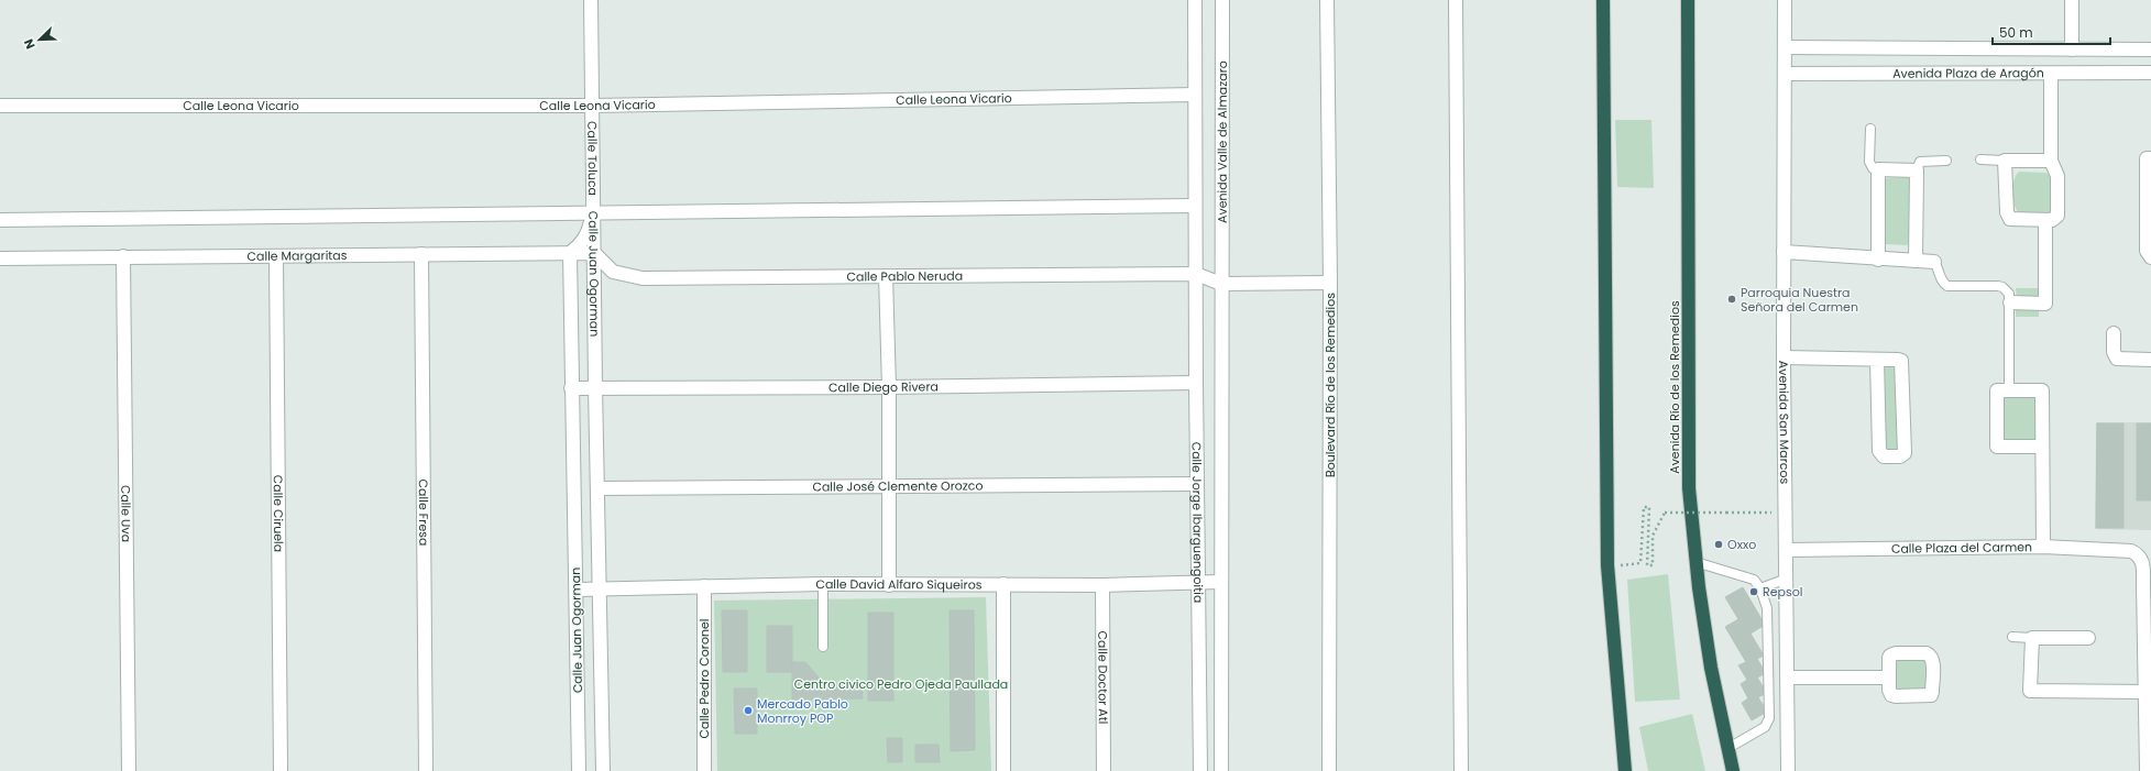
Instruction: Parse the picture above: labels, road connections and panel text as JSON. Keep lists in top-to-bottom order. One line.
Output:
{"streets":{"highway":["Avenida Río de los Remedios"],"street":["Avenida Plaza de Aragón","Calle Leona Vicario","Avenida Valle de Almazaro","Calle Toluca","Calle Margaritas","Calle Pablo Neruda","Calle Juan Ogorman","Boulevard Río de los Remedios","Calle Diego Rivera","Avenida San Marcos","Calle José Clemente Orozco","Calle Fresa","Calle Uva","Calle Ciruela","Calle Jorge Ibarguengoitia","Calle Plaza del Carmen","Calle David Alfaro Siqueiros","Calle Doctor Atl","Calle Pedro Coronel"]},"crossings":[["Avenida Plaza de Aragón","Avenida San Marcos"],["Calle Leona Vicario","Calle Toluca"],["Avenida Valle de Almazaro","Calle Pablo Neruda"],["Avenida Valle de Almazaro","Calle Jorge Ibarguengoitia"],["Calle Toluca","Calle Juan Ogorman"],["Calle Margaritas","Calle Pablo Neruda"],["Calle Margaritas","Calle Juan Ogorman"],["Calle Margaritas","Calle Fresa"],["Calle Margaritas","Calle Uva"],["Calle Margaritas","Calle Ciruela"],["Calle Pablo Neruda","Calle Juan Ogorman"],["Calle Pablo Neruda","Calle Jorge Ibarguengoitia"],["Calle Juan Ogorman","Calle Diego Rivera"],["Calle Juan Ogorman","Calle José Clemente Orozco"],["Calle Juan Ogorman","Calle David Alfaro Siqueiros"],["Calle Diego Rivera","Calle Jorge Ibarguengoitia"],["Avenida San Marcos","Calle Plaza del Carmen"],["Calle José Clemente Orozco","Calle Jorge Ibarguengoitia"],["Calle Jorge Ibarguengoitia","Calle David Alfaro Siqueiros"],["Calle David Alfaro Siqueiros","Calle Doctor Atl"],["Calle David Alfaro Siqueiros","Calle Pedro Coronel"]],"parks":["Centro civico Pedro Ojeda Paullada"],"places":["Parroquia Nuestra Señora del Carmen","Oxxo","Repsol","Mercado Pablo Monrroy POP"],"scale_bar":"50 m","north":"bottom left"}
